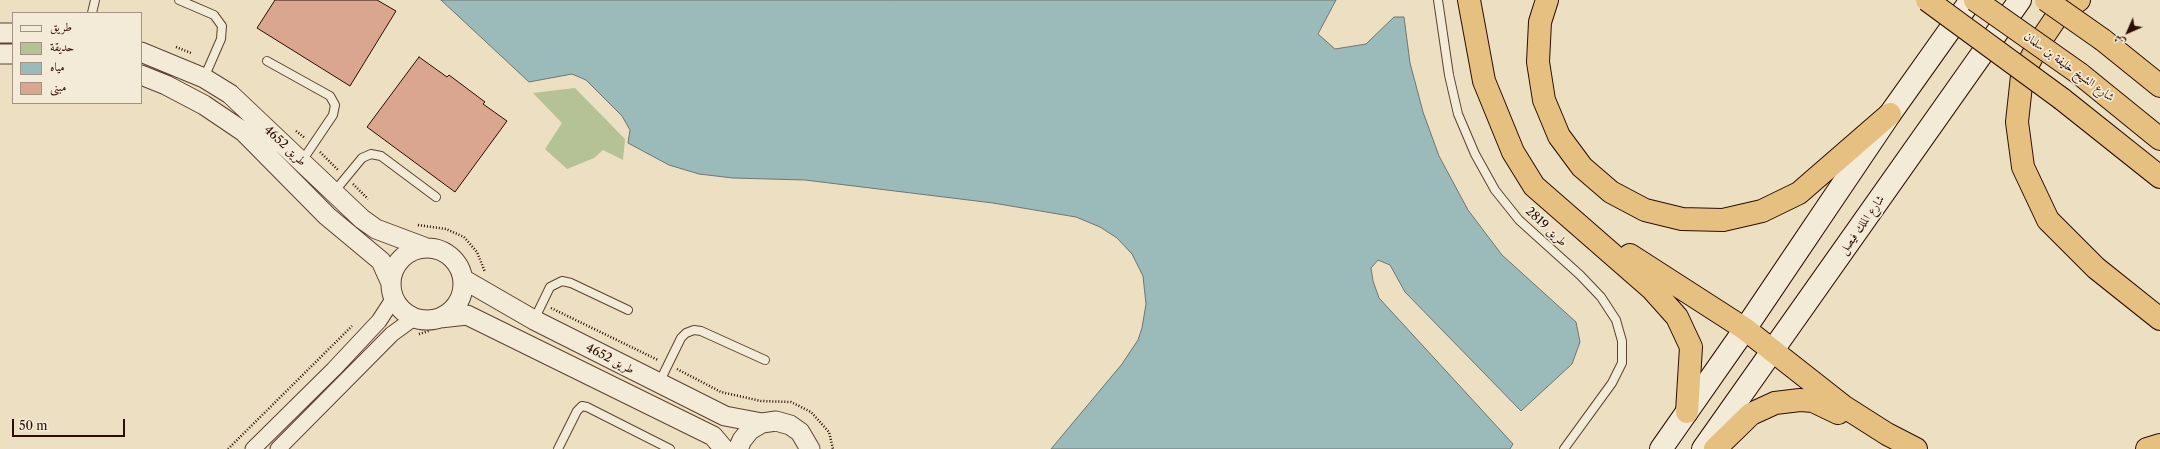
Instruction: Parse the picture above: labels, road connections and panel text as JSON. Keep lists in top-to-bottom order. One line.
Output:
{"streets":{"highway":["شارع الشيخ خليفة بن سلمان"],"main road":["شارع الملك فيصل"],"street":["طريق 4652"],"lane":["طريق 2819"]},"legend":["طريق","حديقة","مياه","مبنى"],"scale_bar":"50 m","north":"bottom left"}
